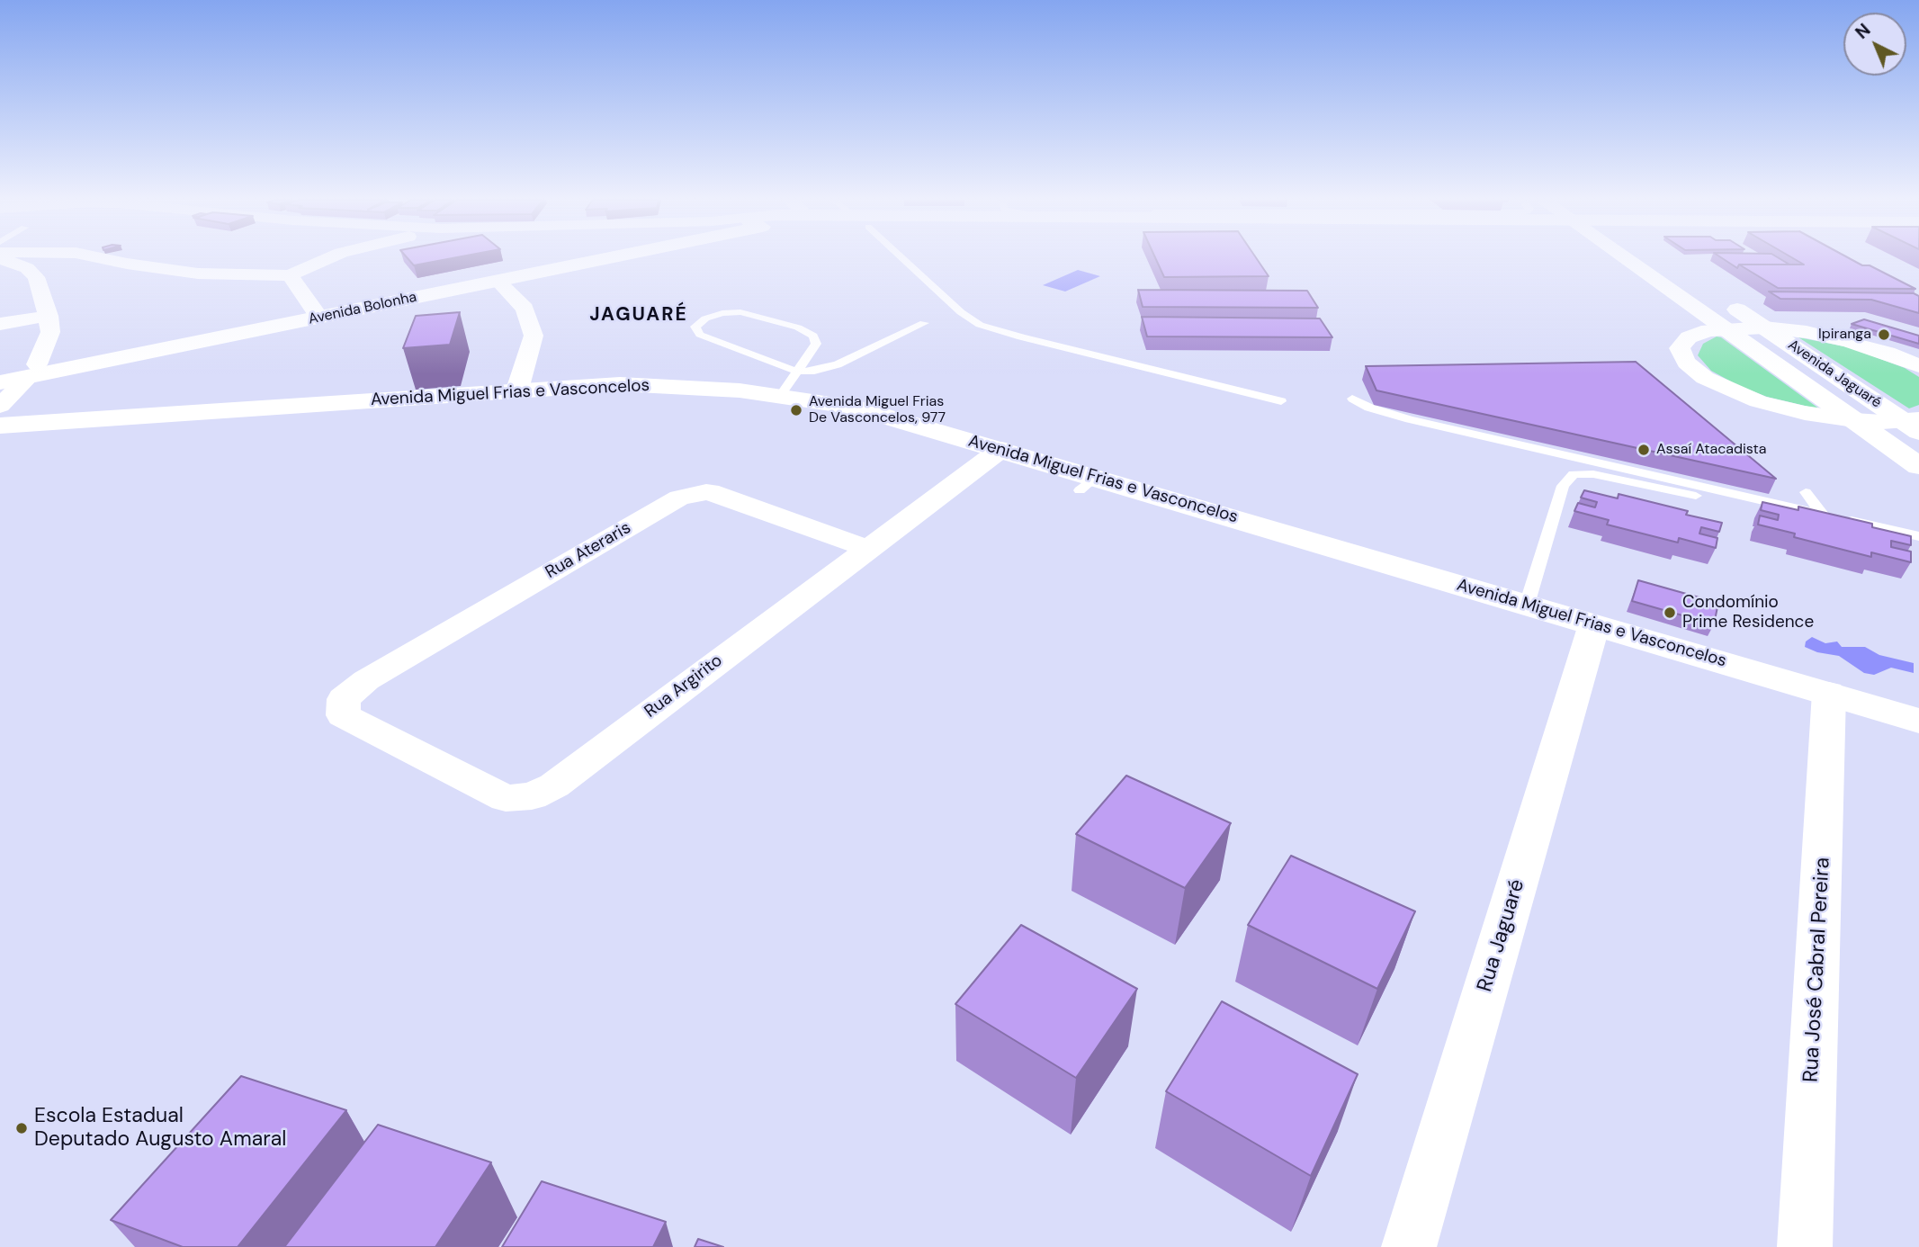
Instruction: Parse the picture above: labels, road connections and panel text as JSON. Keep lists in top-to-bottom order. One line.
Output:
{"streets":{"main road":["Avenida Bolonha","Avenida Jaguaré","Avenida Miguel Frias e Vasconcelos"],"street":["Rua Ateraris","Rua Argirito","Rua Jaguaré","Rua José Cabral Pereira"]},"crossings":[["Avenida Miguel Frias e Vasconcelos","Rua Argirito"],["Avenida Miguel Frias e Vasconcelos","Rua Jaguaré"],["Avenida Miguel Frias e Vasconcelos","Rua José Cabral Pereira"],["Rua Ateraris","Rua Argirito"]],"districts":["JAGUARÉ"],"places":["Ipiranga","Avenida Miguel Frias De Vasconcelos, 977","Assaí Atacadista","Condomínio Prime Residence","Escola Estadual Deputado Augusto Amaral"],"north":"top left"}
